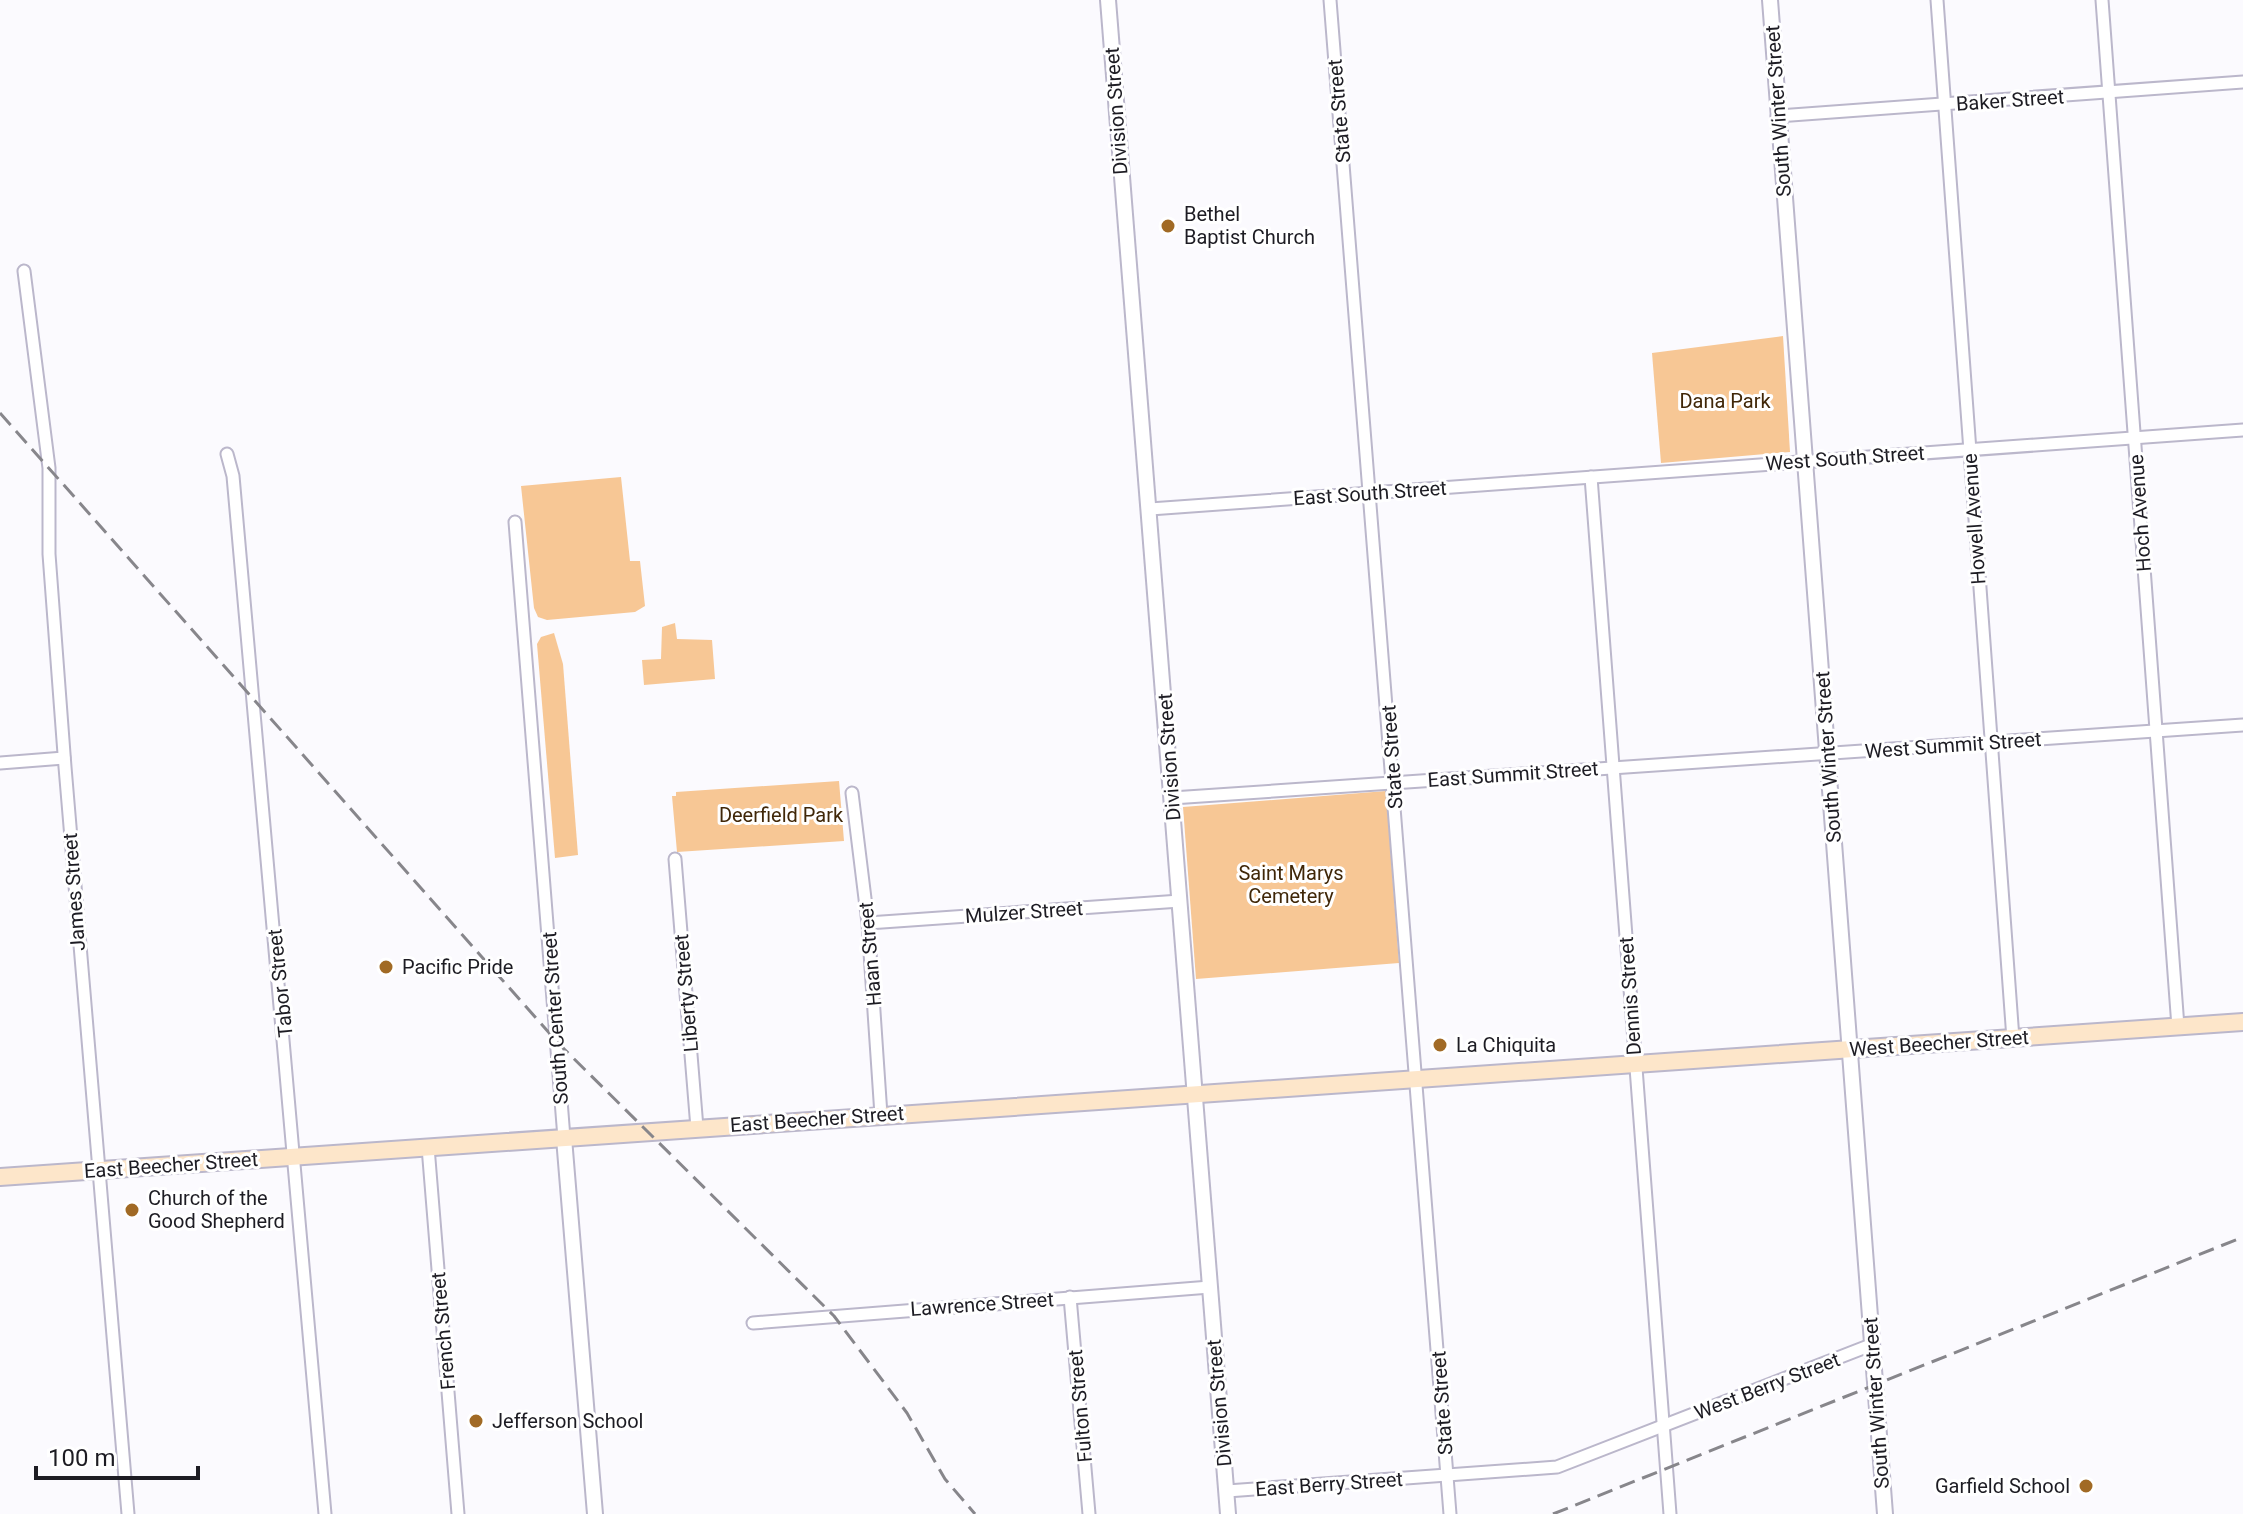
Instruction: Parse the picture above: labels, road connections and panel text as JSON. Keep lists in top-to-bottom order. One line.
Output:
{"streets":{"main road":["West Beecher Street","East Beecher Street"],"street":["Baker Street","Division Street","State Street","South Winter Street","West South Street","East South Street","Hoch Avenue","Howell Avenue","West Summit Street","East Summit Street","James Street","Mulzer Street","Haan Street","Tabor Street","Liberty Street","Dennis Street","South Center Street","Lawrence Street","French Street","West Berry Street","Fulton Street","East Berry Street"]},"crossings":[["Baker Street","South Winter Street"],["Baker Street","Hoch Avenue"],["Baker Street","Howell Avenue"],["Division Street","East South Street"],["Division Street","East Summit Street"],["Division Street","Mulzer Street"],["Division Street","East Beecher Street"],["Division Street","Lawrence Street"],["Division Street","East Berry Street"],["State Street","East South Street"],["State Street","East Summit Street"],["State Street","East Beecher Street"],["State Street","East Berry Street"],["South Winter Street","West South Street"],["South Winter Street","West Summit Street"],["South Winter Street","West Beecher Street"],["South Winter Street","West Berry Street"],["West South Street","East South Street"],["West South Street","Hoch Avenue"],["West South Street","Howell Avenue"],["West South Street","Dennis Street"],["East South Street","Dennis Street"],["Hoch Avenue","West Summit Street"],["Hoch Avenue","West Beecher Street"],["Howell Avenue","West Summit Street"],["Howell Avenue","West Beecher Street"],["West Summit Street","East Summit Street"],["West Summit Street","Dennis Street"],["East Summit Street","Dennis Street"],["James Street","East Beecher Street"],["Mulzer Street","Haan Street"],["Haan Street","East Beecher Street"],["Tabor Street","East Beecher Street"],["Liberty Street","East Beecher Street"],["Dennis Street","West Beecher Street"],["Dennis Street","East Beecher Street"],["Dennis Street","West Berry Street"],["Dennis Street","East Berry Street"],["South Center Street","East Beecher Street"],["West Beecher Street","East Beecher Street"],["East Beecher Street","French Street"],["Lawrence Street","Fulton Street"],["West Berry Street","East Berry Street"]],"parks":["Dana Park","Deerfield Park","Saint Marys Cemetery"],"places":["Bethel Baptist Church","Pacific Pride","La Chiquita","Church of the Good Shepherd","Jefferson School","Garfield School"],"scale_bar":"100 m"}
